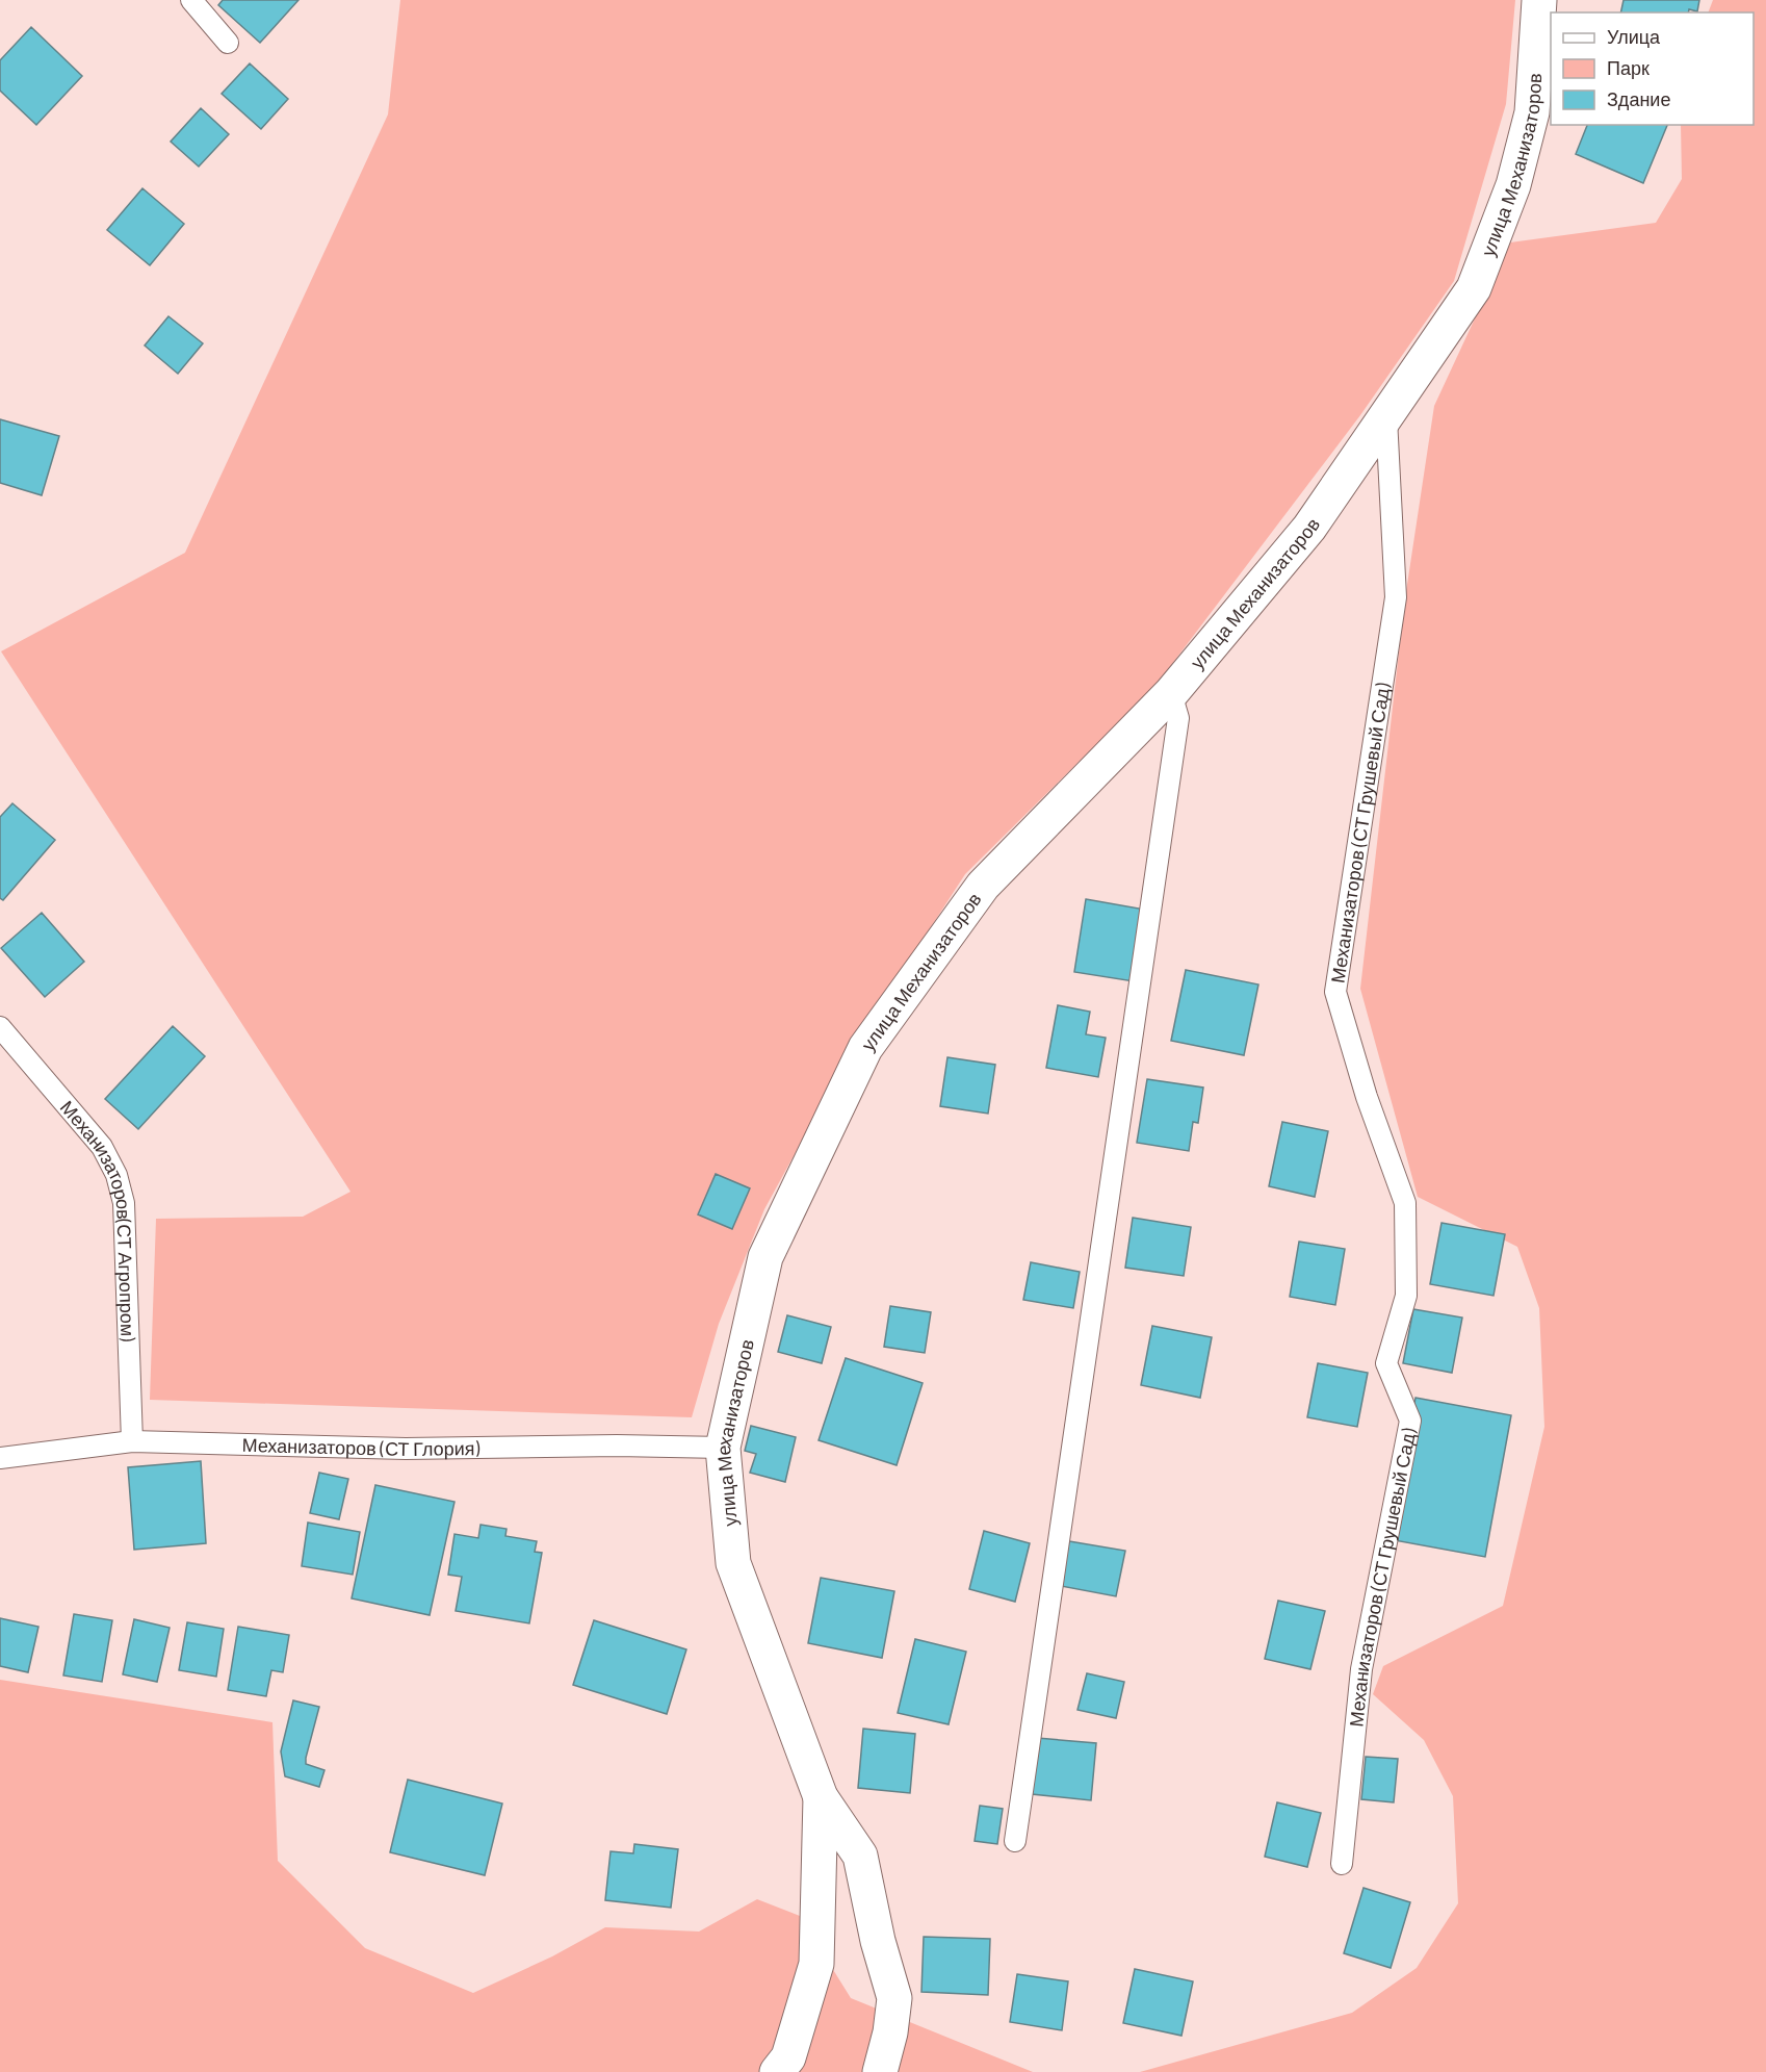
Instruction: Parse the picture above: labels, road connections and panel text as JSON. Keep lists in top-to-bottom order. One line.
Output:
{"streets":{"street":["улица Механизаторов"],"lane":["Механизаторов (СТ Грушевый Сад)","Механизаторов(СТ Агропром)","Механизаторов (СТ Глория)"]},"crossings":[["улица Механизаторов","Механизаторов (СТ Грушевый Сад)"],["улица Механизаторов","Механизаторов (СТ Глория)"],["Механизаторов(СТ Агропром)","Механизаторов (СТ Глория)"]],"legend":["Улица","Парк","Здание"]}
